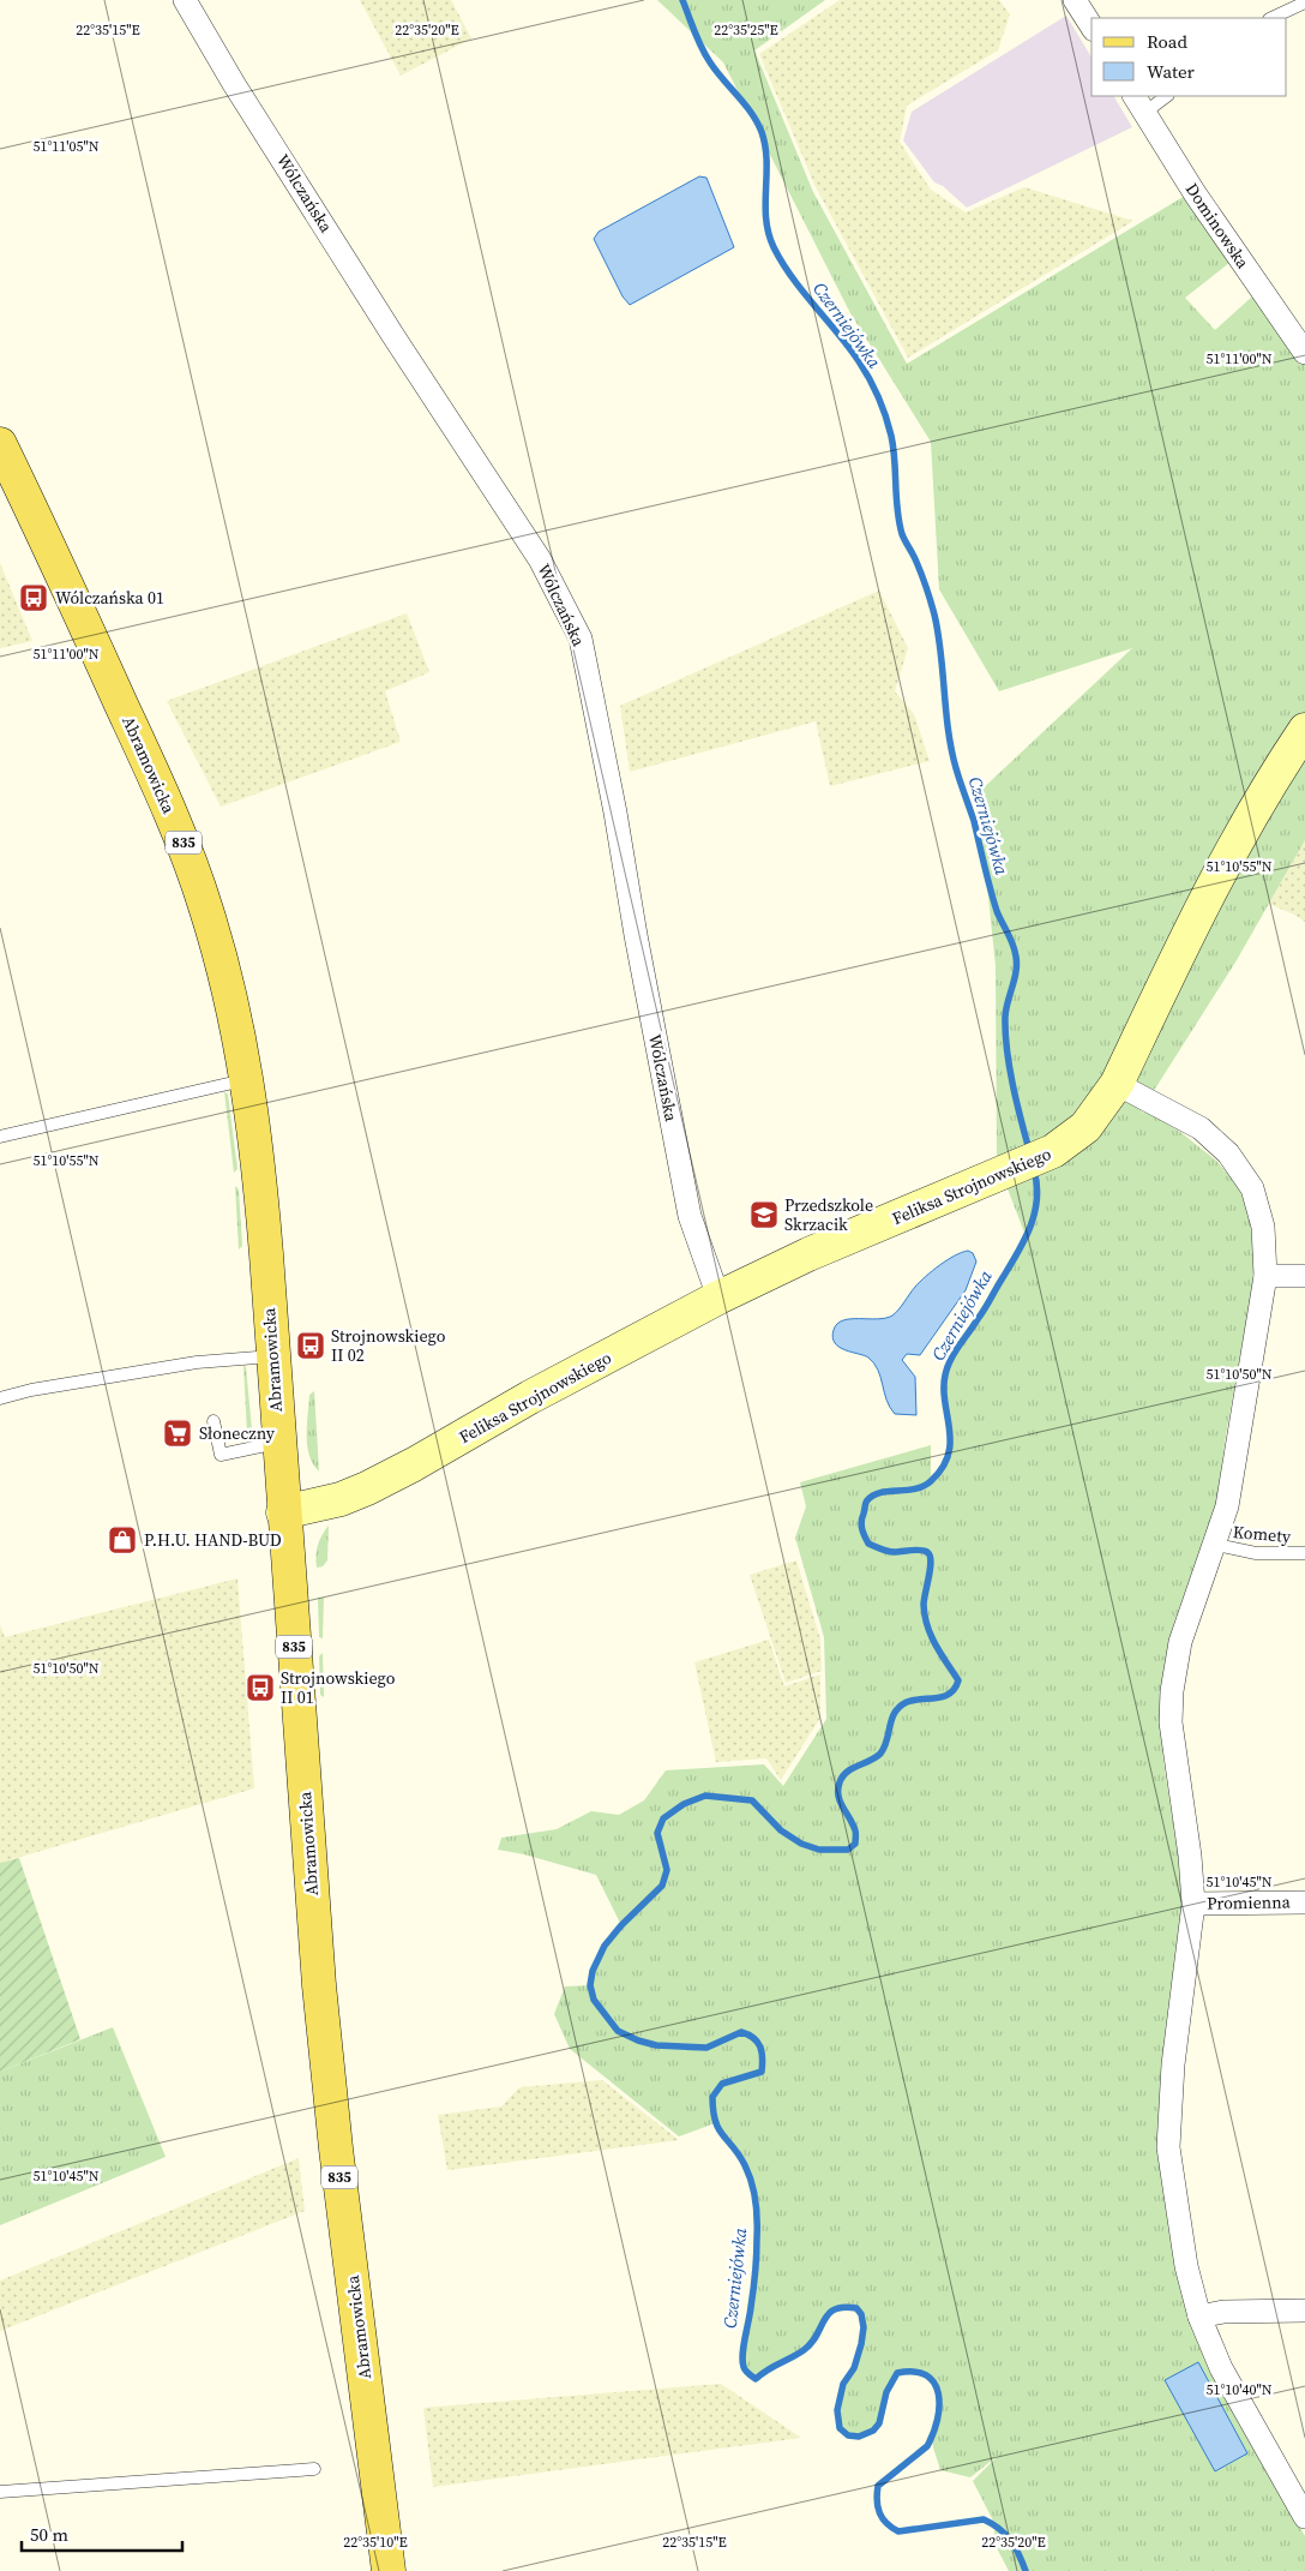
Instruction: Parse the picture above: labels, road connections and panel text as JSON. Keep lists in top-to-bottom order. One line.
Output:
{"streets":{"main road":["Abramowicka","835"],"street":["Wólczańska","Dominowska","Feliksa Strojnowskiego","Promienna"],"lane":["Komety"]},"crossings":[["Wólczańska","Feliksa Strojnowskiego"],["Abramowicka","Feliksa Strojnowskiego"]],"water":["Czerniejówka"],"places":{"bus stop":["Wólczańska 01","Strojnowskiego II 02","Strojnowskiego II 01"],"school or university":["Przedszkole Skrzacik"],"supermarket":["Słoneczny"],"shop":["P.H.U. HAND-BUD"]},"legend":["Road","Water"],"scale_bar":"50 m","coordinates":["22°35'15\"E","22°35'20\"E","22°35'25\"E","51°11'05\"N","51°11'00\"N","51°10'55\"N","51°10'50\"N","51°10'45\"N","51°10'40\"N","22°35'10\"E"]}
